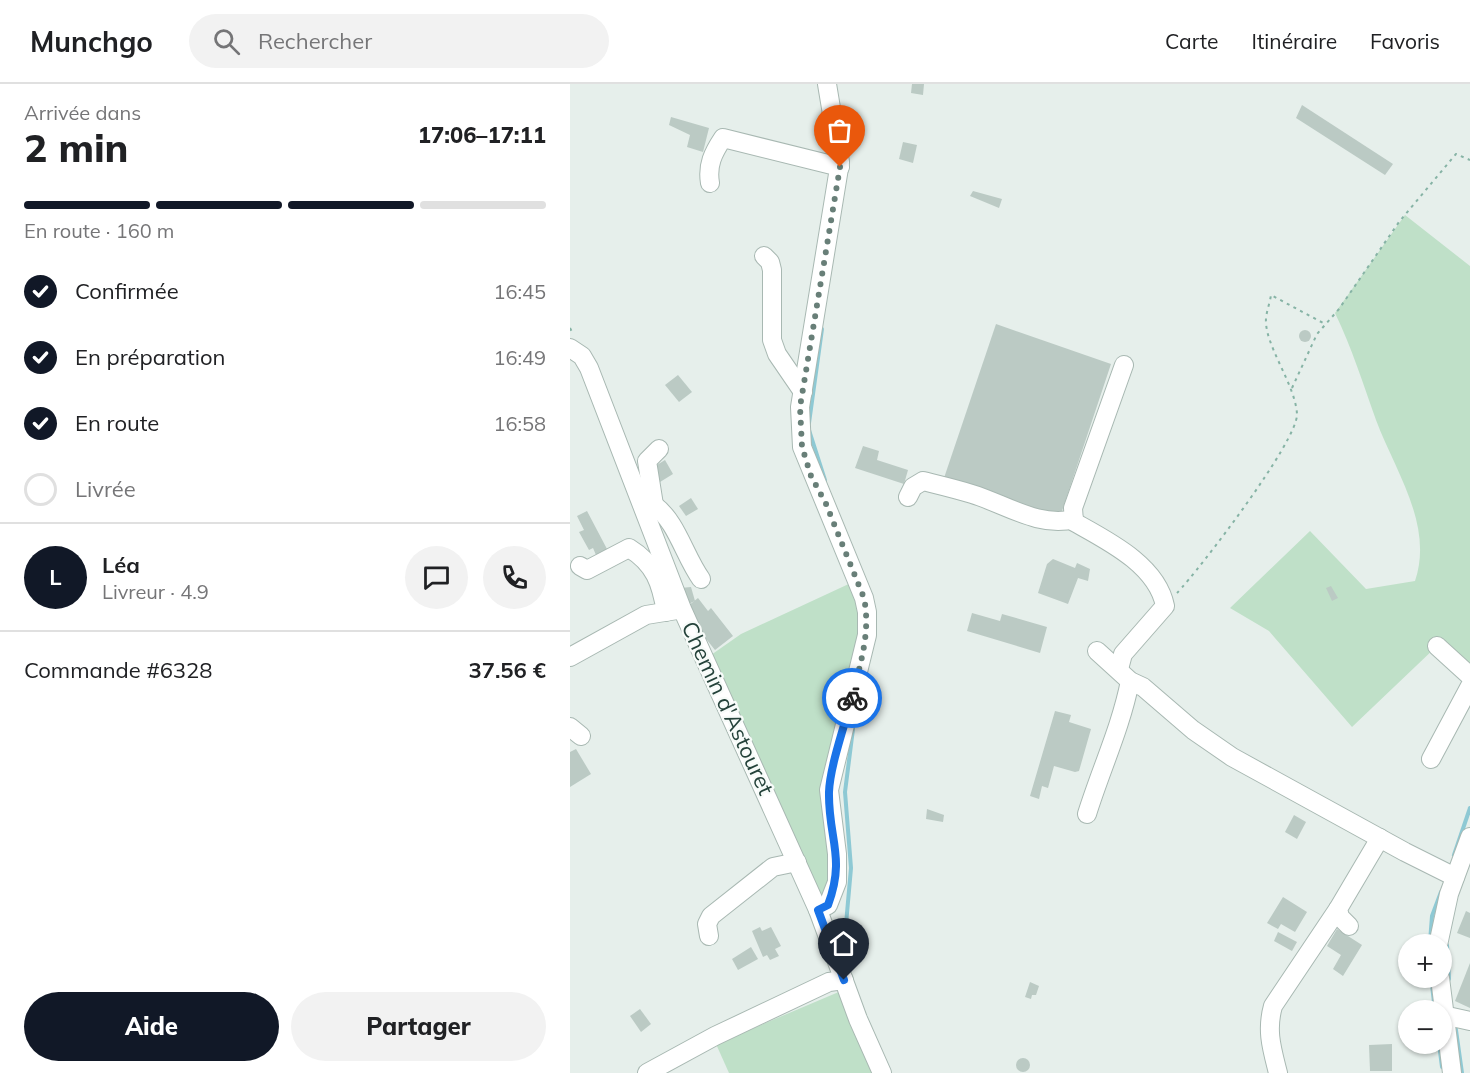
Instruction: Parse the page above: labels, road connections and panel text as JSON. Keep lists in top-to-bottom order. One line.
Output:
{"streets":{"street":["Chemin d'Astouret"]},"page":{"header":"Munchgo","search":"Rechercher","nav":["Carte","Itinéraire","Favoris"],"heading":["2 min","Arrivée dans","17:06–17:11"],"panel":["Léa","Livreur · 4.9","Commande #6328","37.56 €"],"bar":"En route · 160 m","list":[["Confirmée","16:45"],["En préparation","16:49"],["En route","16:58"],"Livrée"],"round":"L","map_buttons":["+","−"],"buttons":["Aide","Partager"]}}
